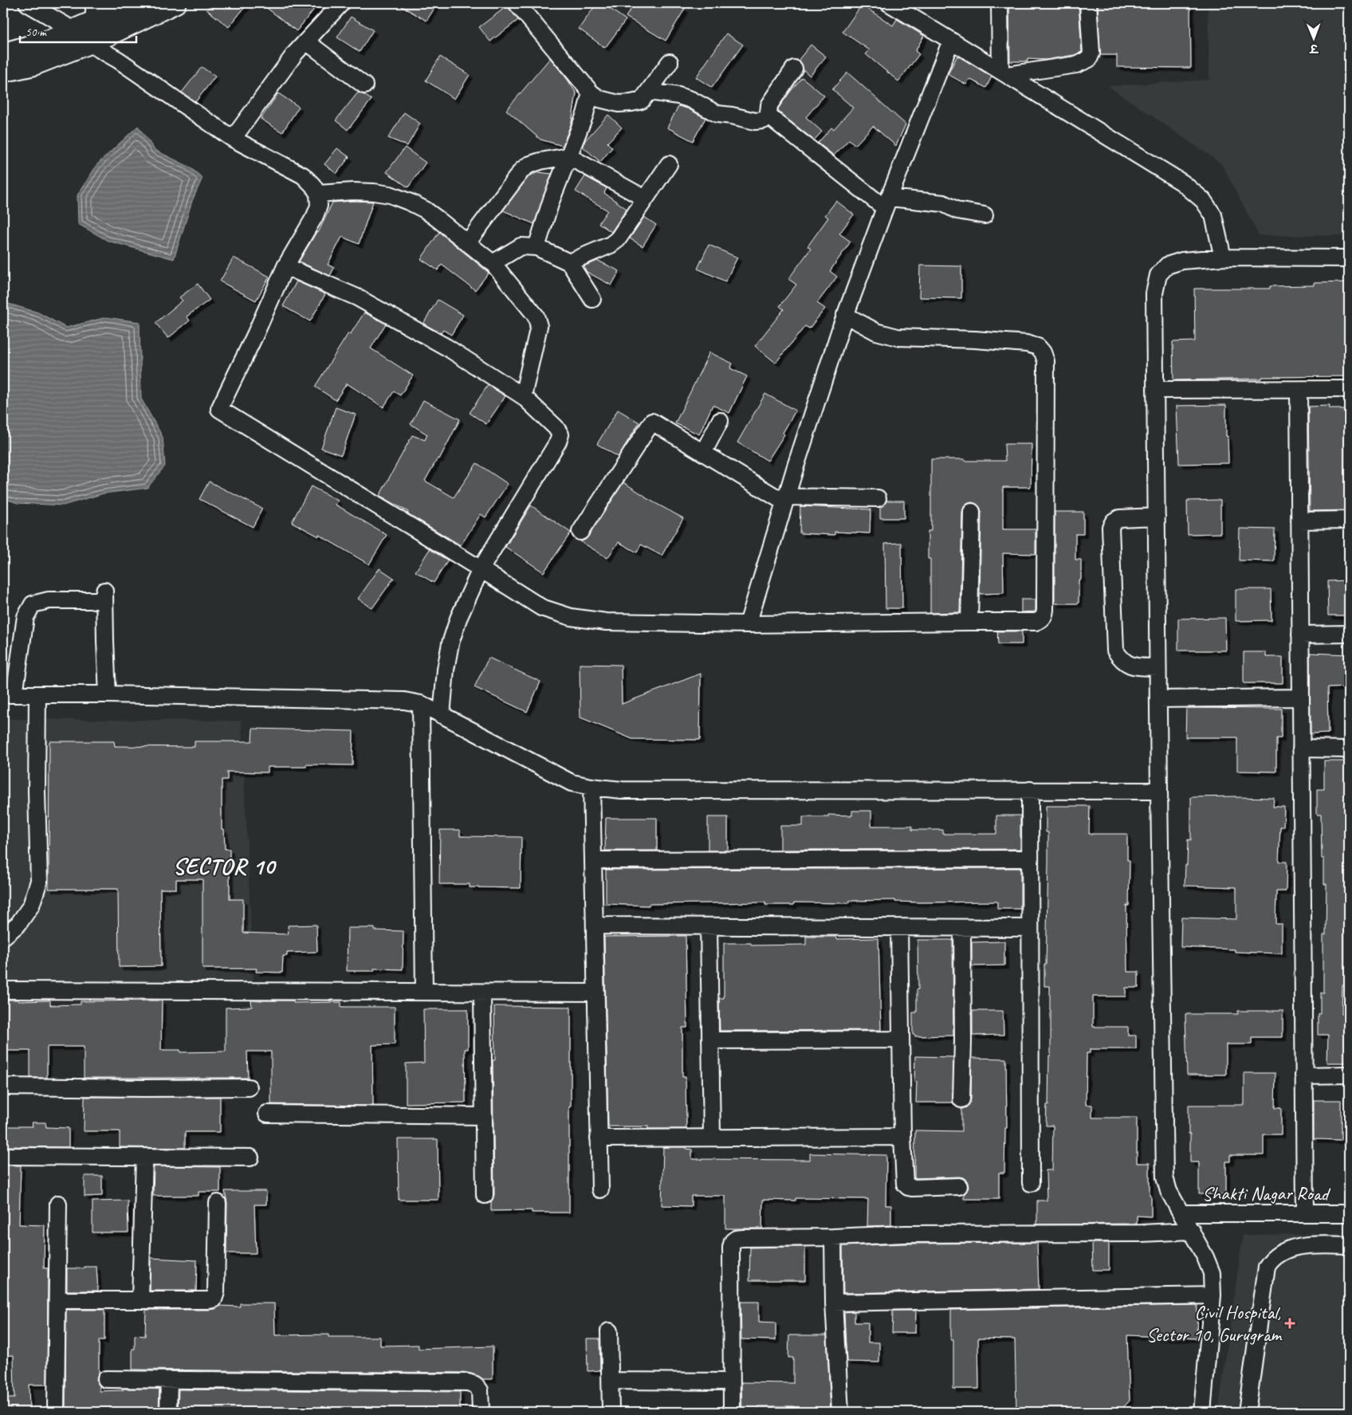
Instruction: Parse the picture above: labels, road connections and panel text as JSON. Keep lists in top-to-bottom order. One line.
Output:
{"streets":{"street":["Shakti Nagar Road"]},"districts":["SECTOR 10"],"places":{"health":["Civil Hospital, Sector 10, Gurugram"]},"scale_bar":"50 m","north":"bottom"}
